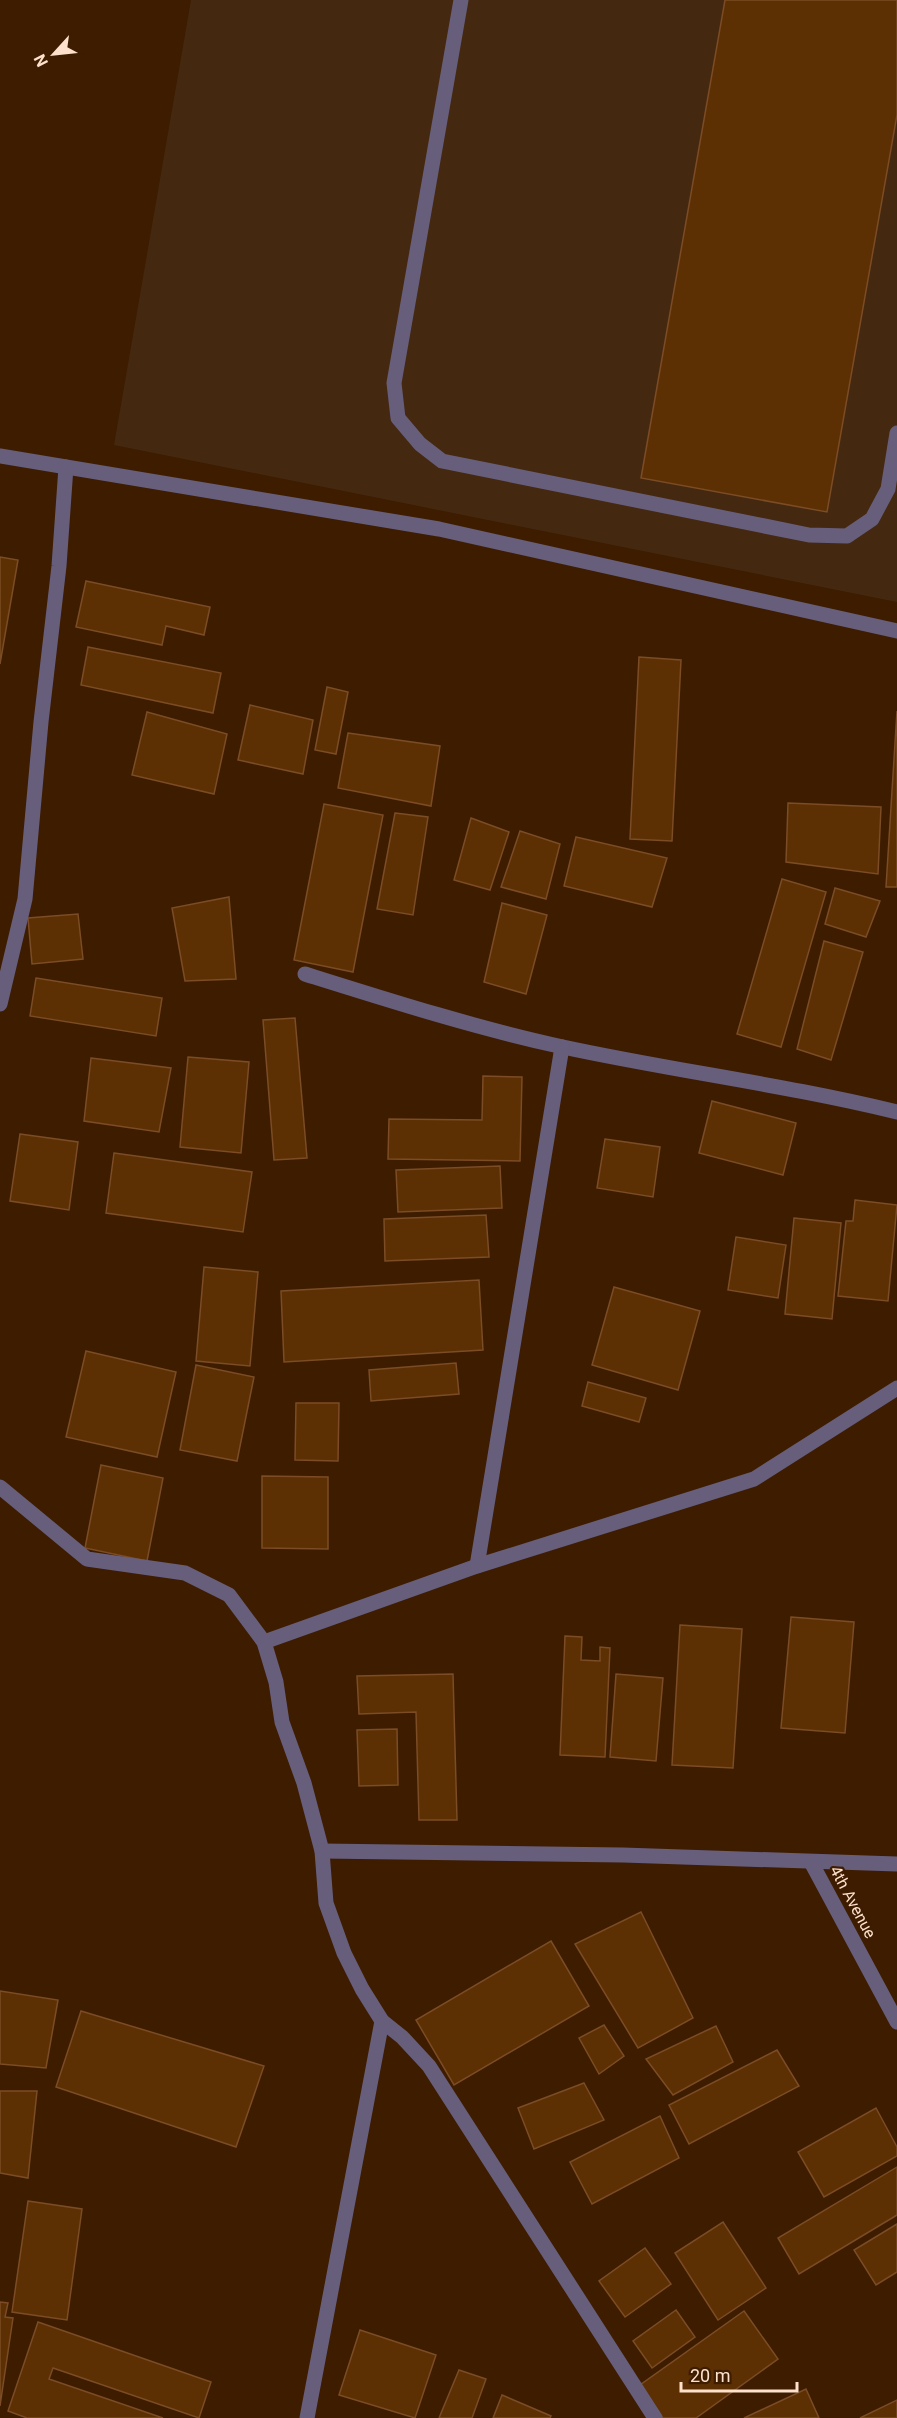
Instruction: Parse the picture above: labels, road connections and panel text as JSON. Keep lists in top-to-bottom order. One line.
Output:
{"streets":{"street":["4th Avenue"]},"scale_bar":"20 m","north":"bottom left"}
